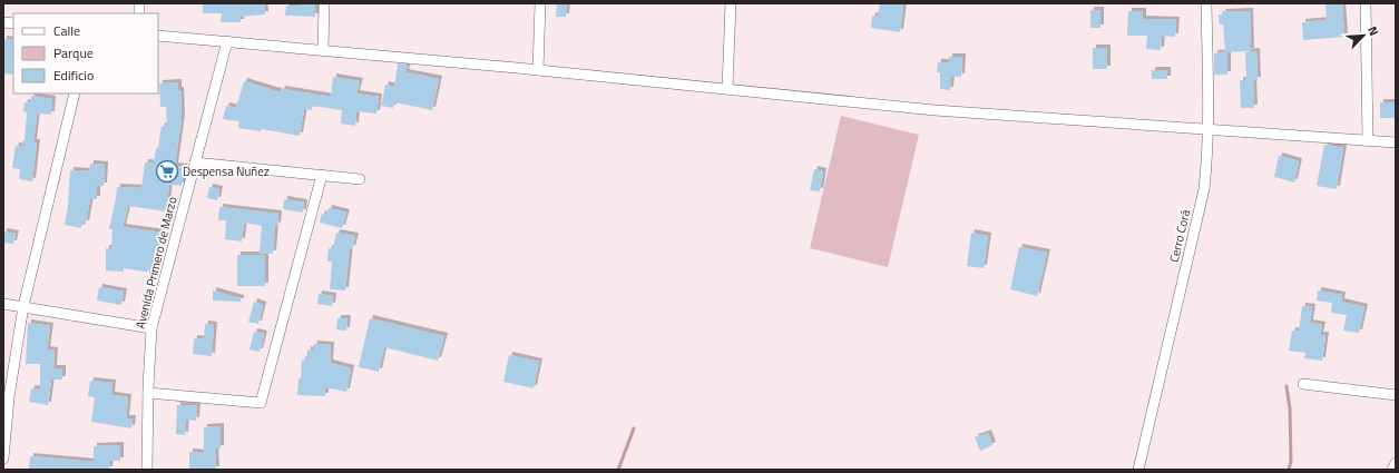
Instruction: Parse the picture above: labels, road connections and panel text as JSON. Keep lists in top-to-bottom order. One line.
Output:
{"streets":{"street":["Cerro Corá","Avenida Primero de Marzo"]},"places":{"supermarket":["Despensa Nuñez"]},"legend":["Calle","Parque","Edificio"],"north":"top right"}
